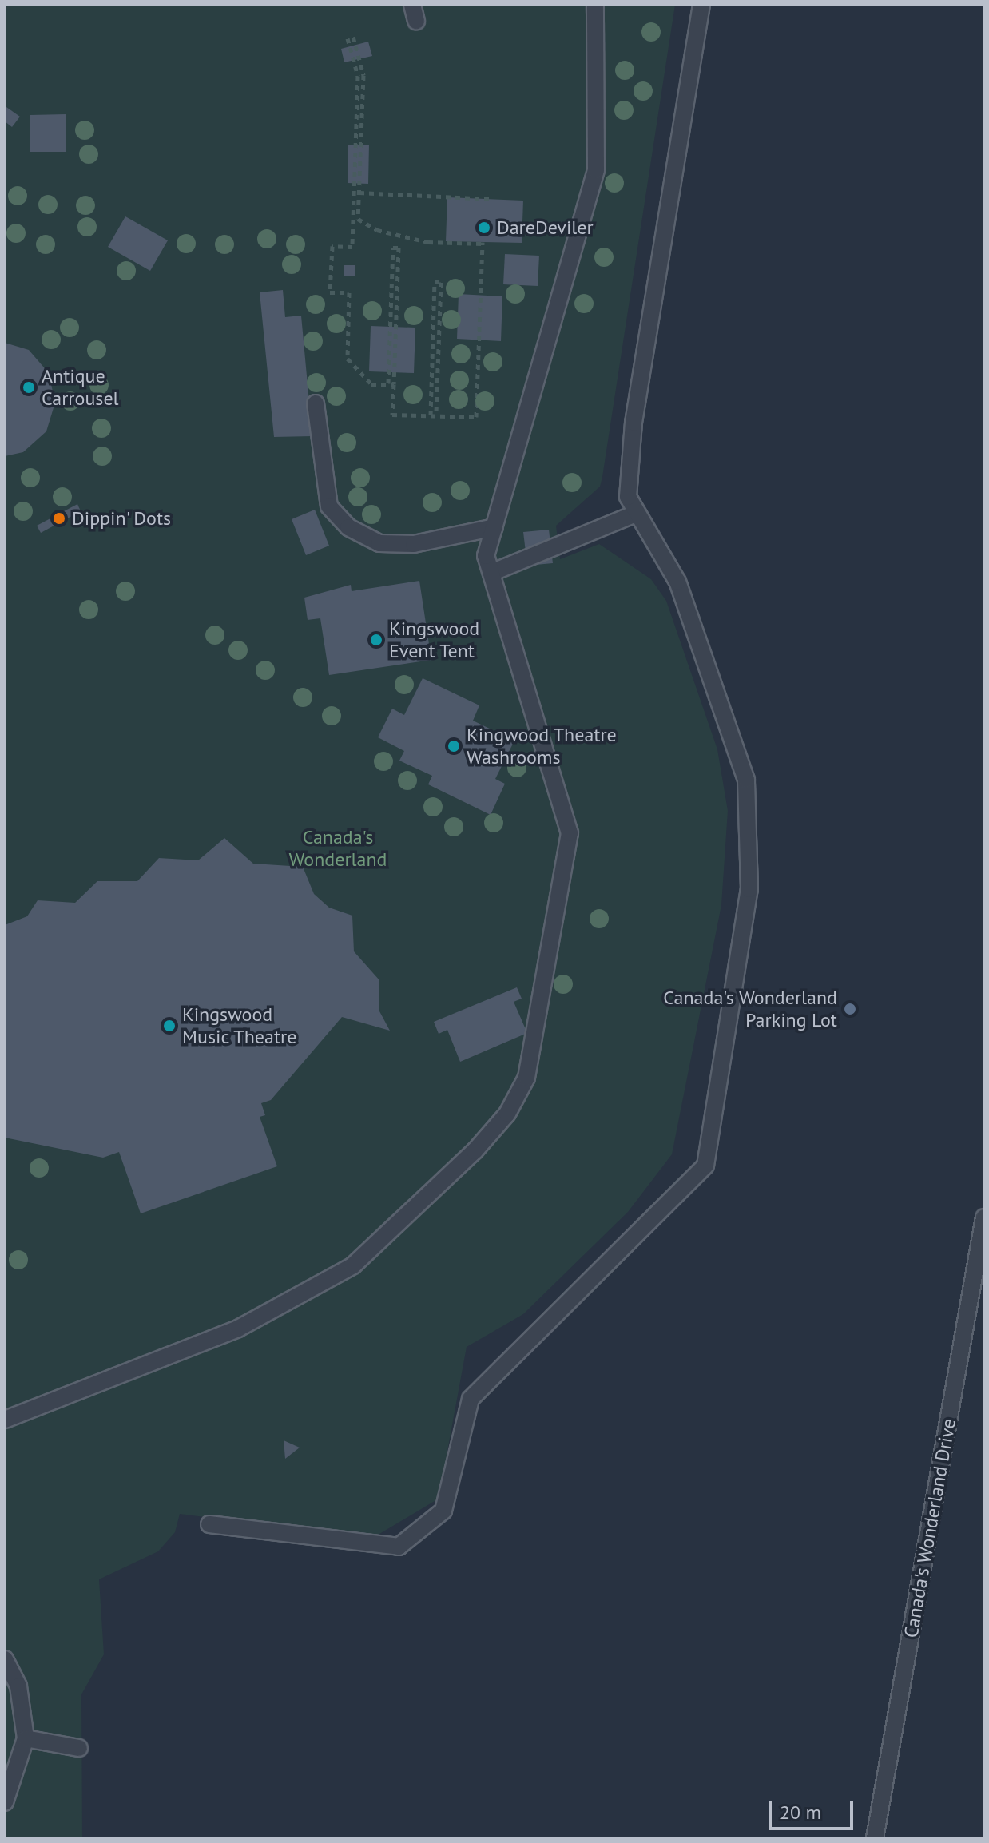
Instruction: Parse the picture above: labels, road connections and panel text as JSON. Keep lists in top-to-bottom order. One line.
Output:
{"streets":{"lane":["Canada's Wonderland Drive"]},"parks":["Canada's Wonderland"],"places":["DareDeviler","Antique Carrousel","Dippin' Dots","Kingswood Event Tent","Kingwood Theatre Washrooms","Canada's Wonderland Parking Lot","Kingswood Music Theatre"],"scale_bar":"20 m"}
